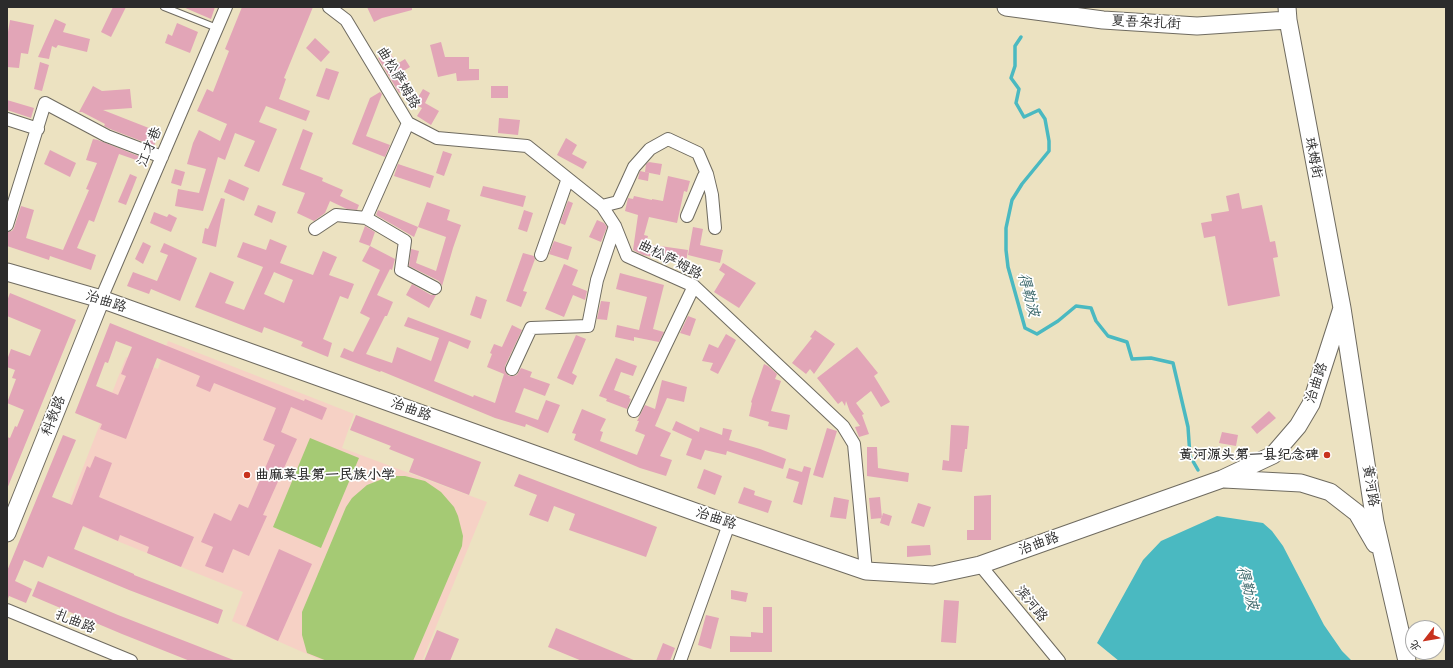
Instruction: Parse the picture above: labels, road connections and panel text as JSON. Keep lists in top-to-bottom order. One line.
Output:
{"streets":{"main road":["夏吾杂扎街","珠姆街","治曲路","科教路","黄河路"],"street":["曲松萨姆路","江才巷","滨河路","扎曲路"]},"crossings":[["夏吾杂扎街","珠姆街"],["曲松萨姆路","治曲路"],["江才巷","治曲路"],["江才巷","科教路"],["珠姆街","治曲路"],["珠姆街","黄河路"],["治曲路","科教路"],["治曲路","黄河路"],["治曲路","滨河路"]],"water":["得勒波"],"places":["黄河源头第一县纪念碑","曲麻莱县第一民族小学"],"north":"bottom left"}
